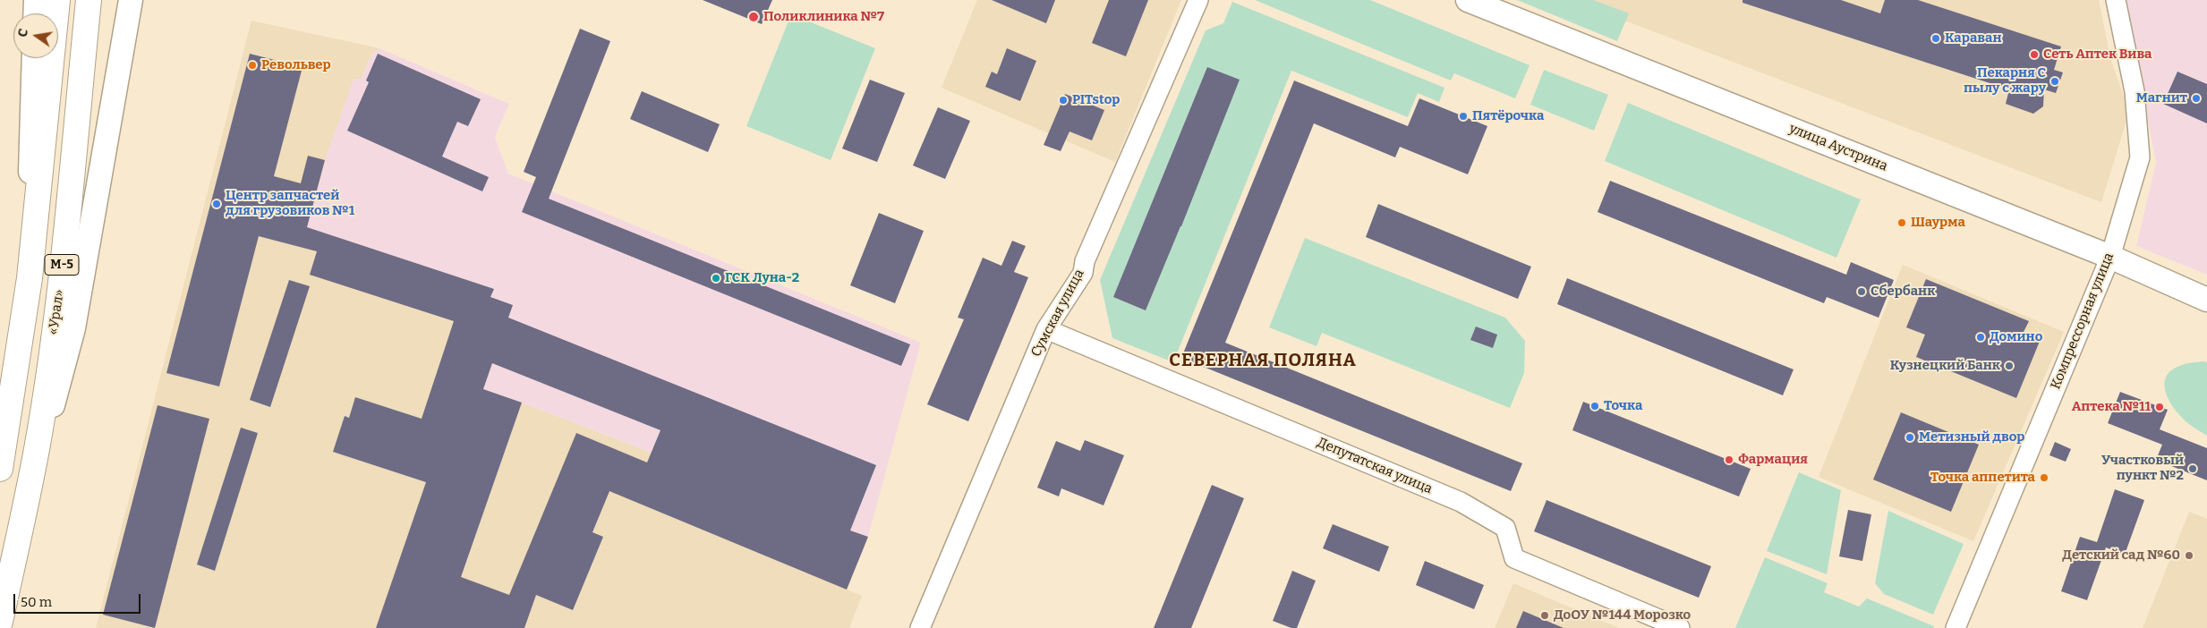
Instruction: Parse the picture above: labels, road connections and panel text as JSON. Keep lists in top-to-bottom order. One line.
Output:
{"streets":{"highway":["М-5","«Урал»"],"main road":["улица Аустрина"],"street":["Сумская улица","Компрессорная улица","Депутатская улица"]},"crossings":[["улица Аустрина","Компрессорная улица"],["Сумская улица","Депутатская улица"]],"districts":["СЕВЕРНАЯ ПОЛЯНА"],"places":["Поликлиника №7","Караван","Сеть Аптек Вива","Револьвер","Пекарня С пылу с жару","Магнит","PITstop","Пятёрочка","Центр запчастей для грузовиков №1","Шаурма","ГСК Луна-2","Сбербанк","Домино","Кузнецкий Банк","Точка","Аптека №11","Метизный двор","Фармация","Участковый пункт №2","Точка аппетита","Детский сад №60","ДоОУ №144 Морозко"],"scale_bar":"50 m","north":"left"}
